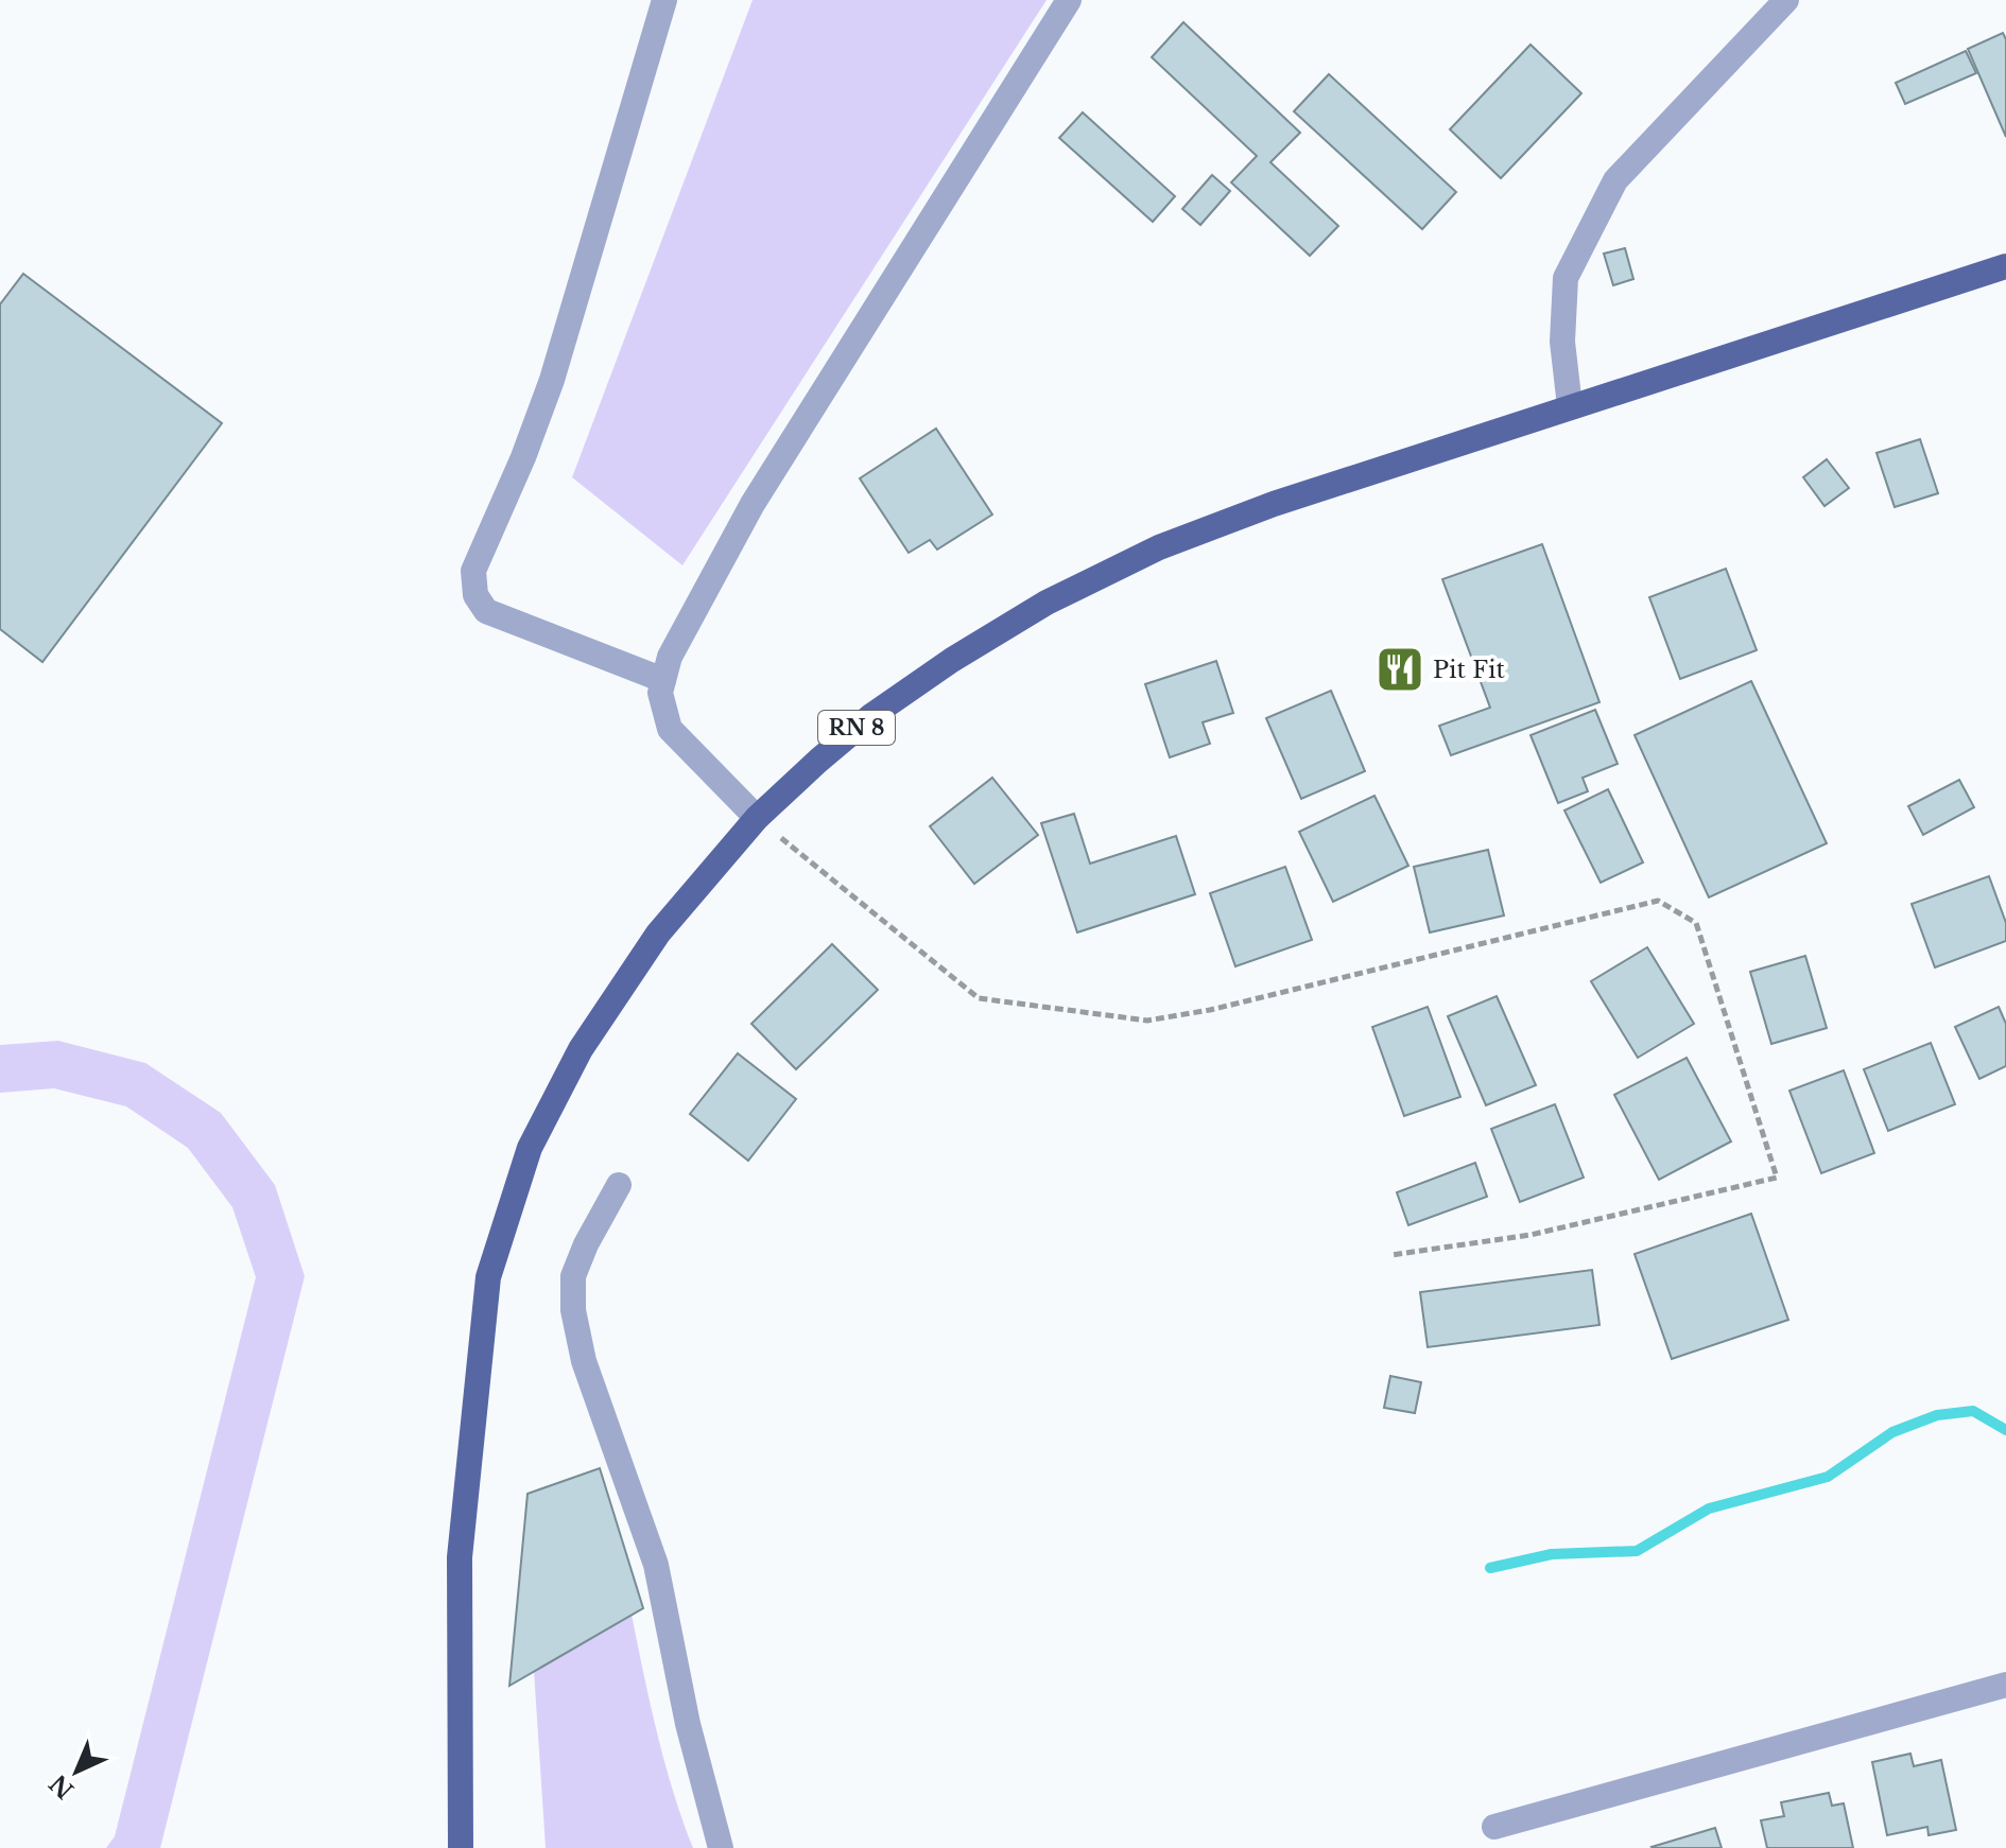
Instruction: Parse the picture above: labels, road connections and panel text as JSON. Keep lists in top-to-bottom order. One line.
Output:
{"streets":{"main road":["RN 8"]},"places":{"restaurant":["Pit Fit"]},"north":"bottom left"}
